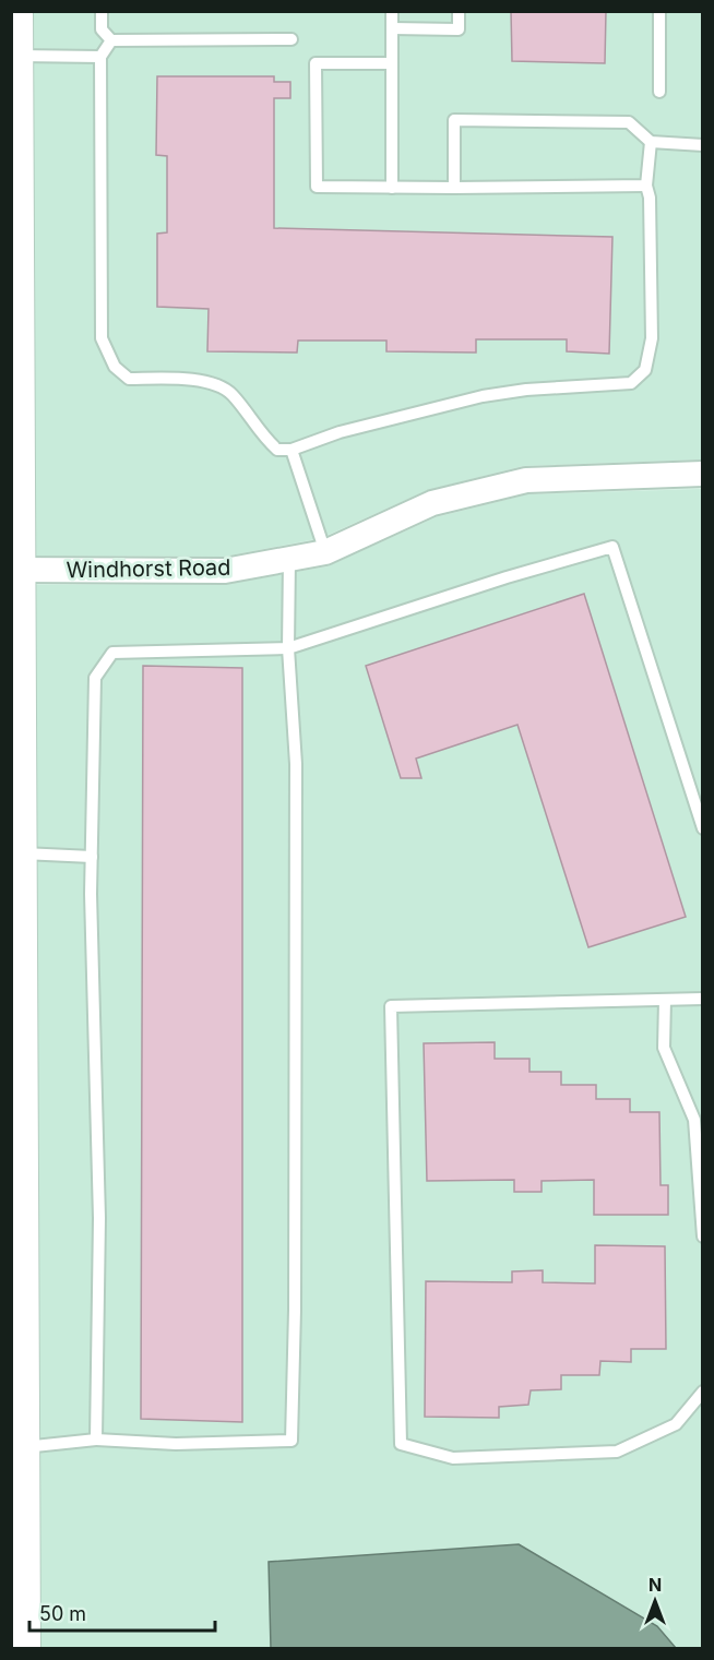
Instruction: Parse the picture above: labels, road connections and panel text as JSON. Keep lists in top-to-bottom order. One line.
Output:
{"streets":{"street":["Windhorst Road"]},"scale_bar":"50 m","north":"top"}
